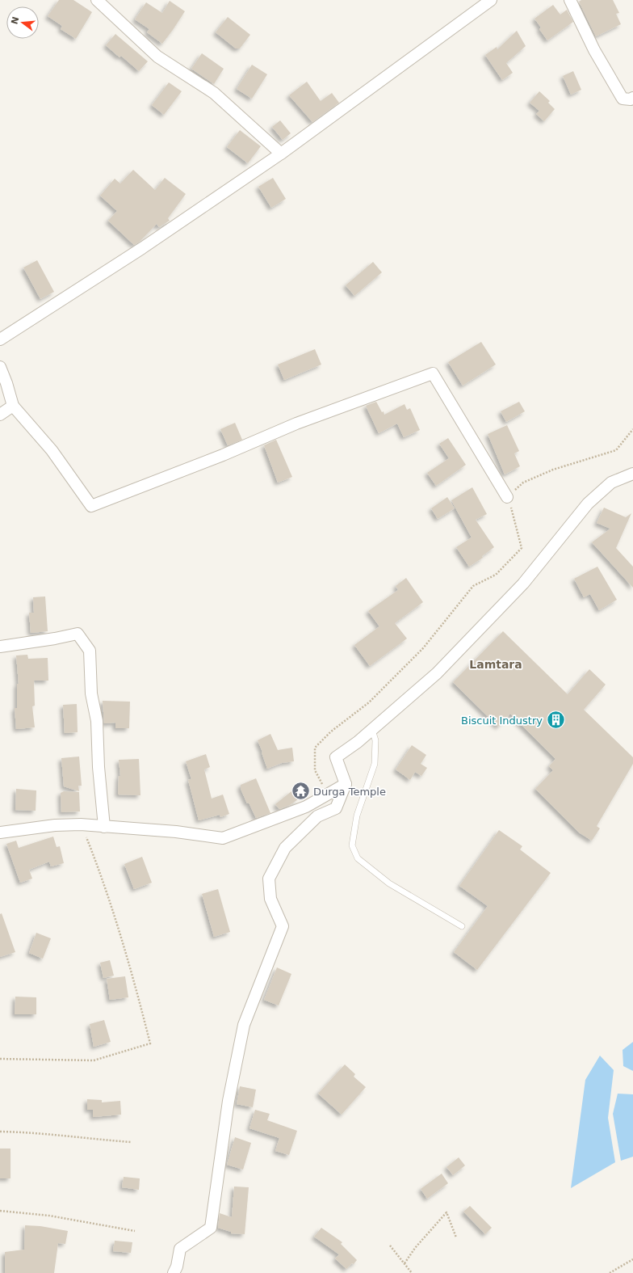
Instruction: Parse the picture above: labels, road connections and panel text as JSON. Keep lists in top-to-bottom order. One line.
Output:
{"districts":["Lamtara"],"places":{"building":["Biscuit Industry"],"temple":["Durga Temple"]},"north":"left"}
